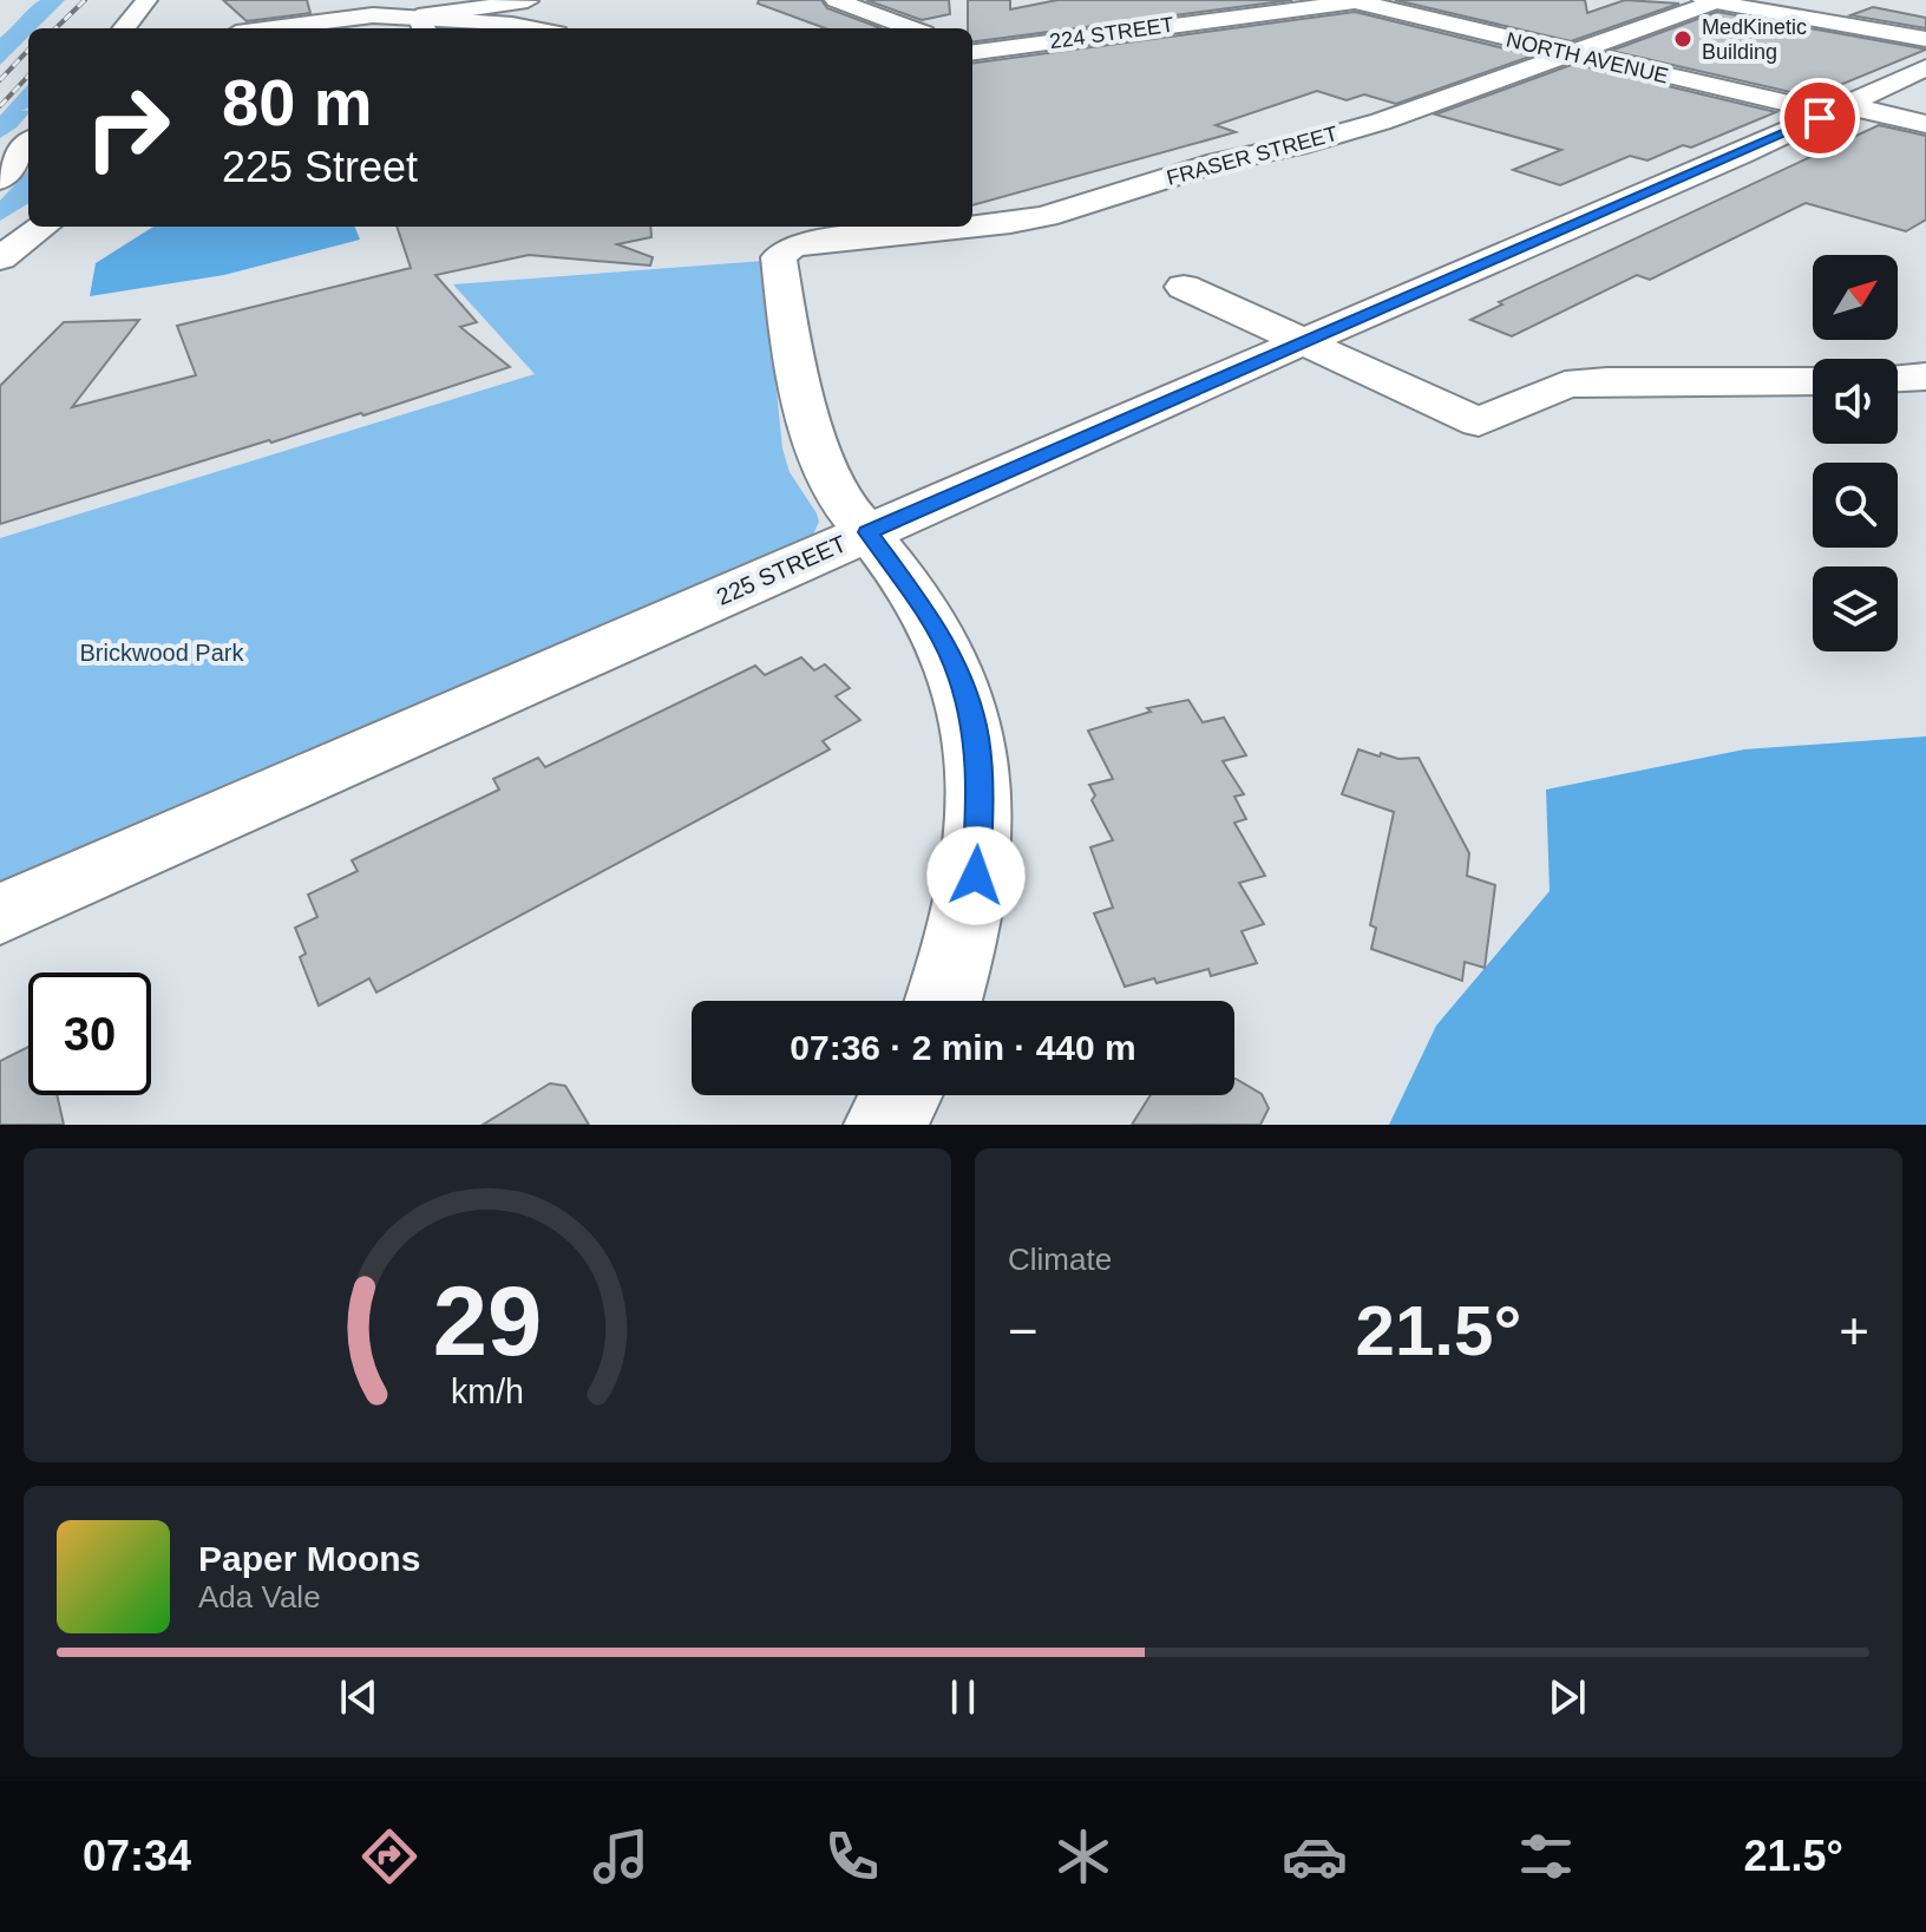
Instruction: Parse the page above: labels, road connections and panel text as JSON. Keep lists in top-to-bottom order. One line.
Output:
{"streets":{"main road":["224 STREET","NORTH AVENUE","FRASER STREET","225 STREET"]},"crossings":[["224 STREET","NORTH AVENUE"],["NORTH AVENUE","FRASER STREET"],["NORTH AVENUE","225 STREET"],["FRASER STREET","225 STREET"]],"parks":["Brickwood Park"],"places":["MedKinetic Building"],"north":"top right","page":{"turn":["80 m","225 Street"],"limit":"30","trip":"07:36 · 2 min · 440 m","tile":"Climate","heat":["−","21.5°","+"],"song":["Paper Moons","Ada Vale"],"tabs":["07:34","21.5°"],"gauge":["29","km/h"]}}
